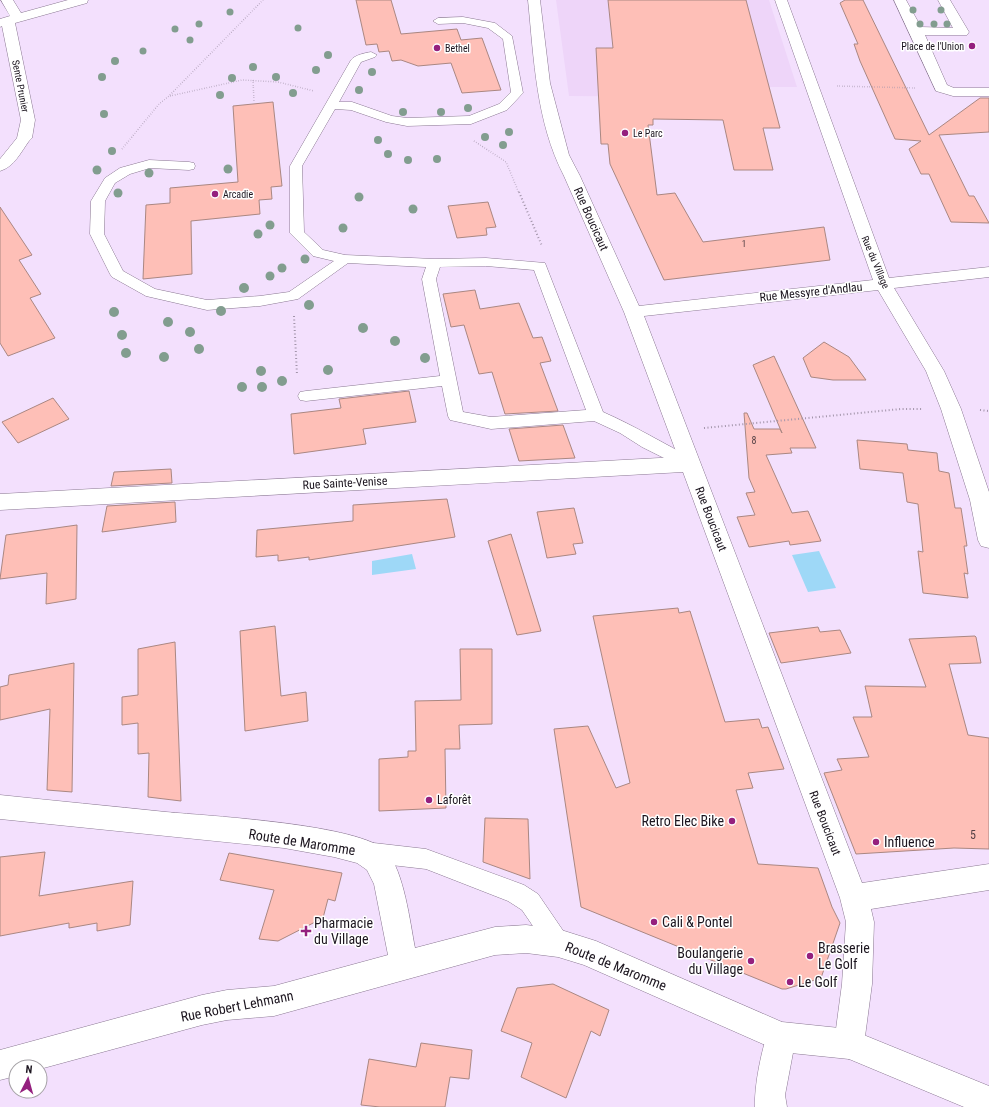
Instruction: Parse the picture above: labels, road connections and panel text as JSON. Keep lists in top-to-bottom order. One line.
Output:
{"streets":{"street":["Sente Prunier","Rue Boucicaut","Rue du Village","Rue Messyre d'Andlau","Rue Sainte-Venise","Route de Maromme","Rue Robert Lehmann"]},"crossings":[["Rue Boucicaut","Rue Messyre d'Andlau"],["Rue Boucicaut","Rue Sainte-Venise"],["Rue Boucicaut","Route de Maromme"],["Rue du Village","Rue Messyre d'Andlau"],["Route de Maromme","Rue Robert Lehmann"]],"places":{"other":["Place de l'Union","Bethel","Le Parc","Arcadie","Laforêt","Retro Elec Bike","Influence","Cali & Pontel","Brasserie Le Golf","Boulangerie du Village","Le Golf"],"health":["Pharmacie du Village"]},"house_numbers":["1","8","5"],"north":"top"}
